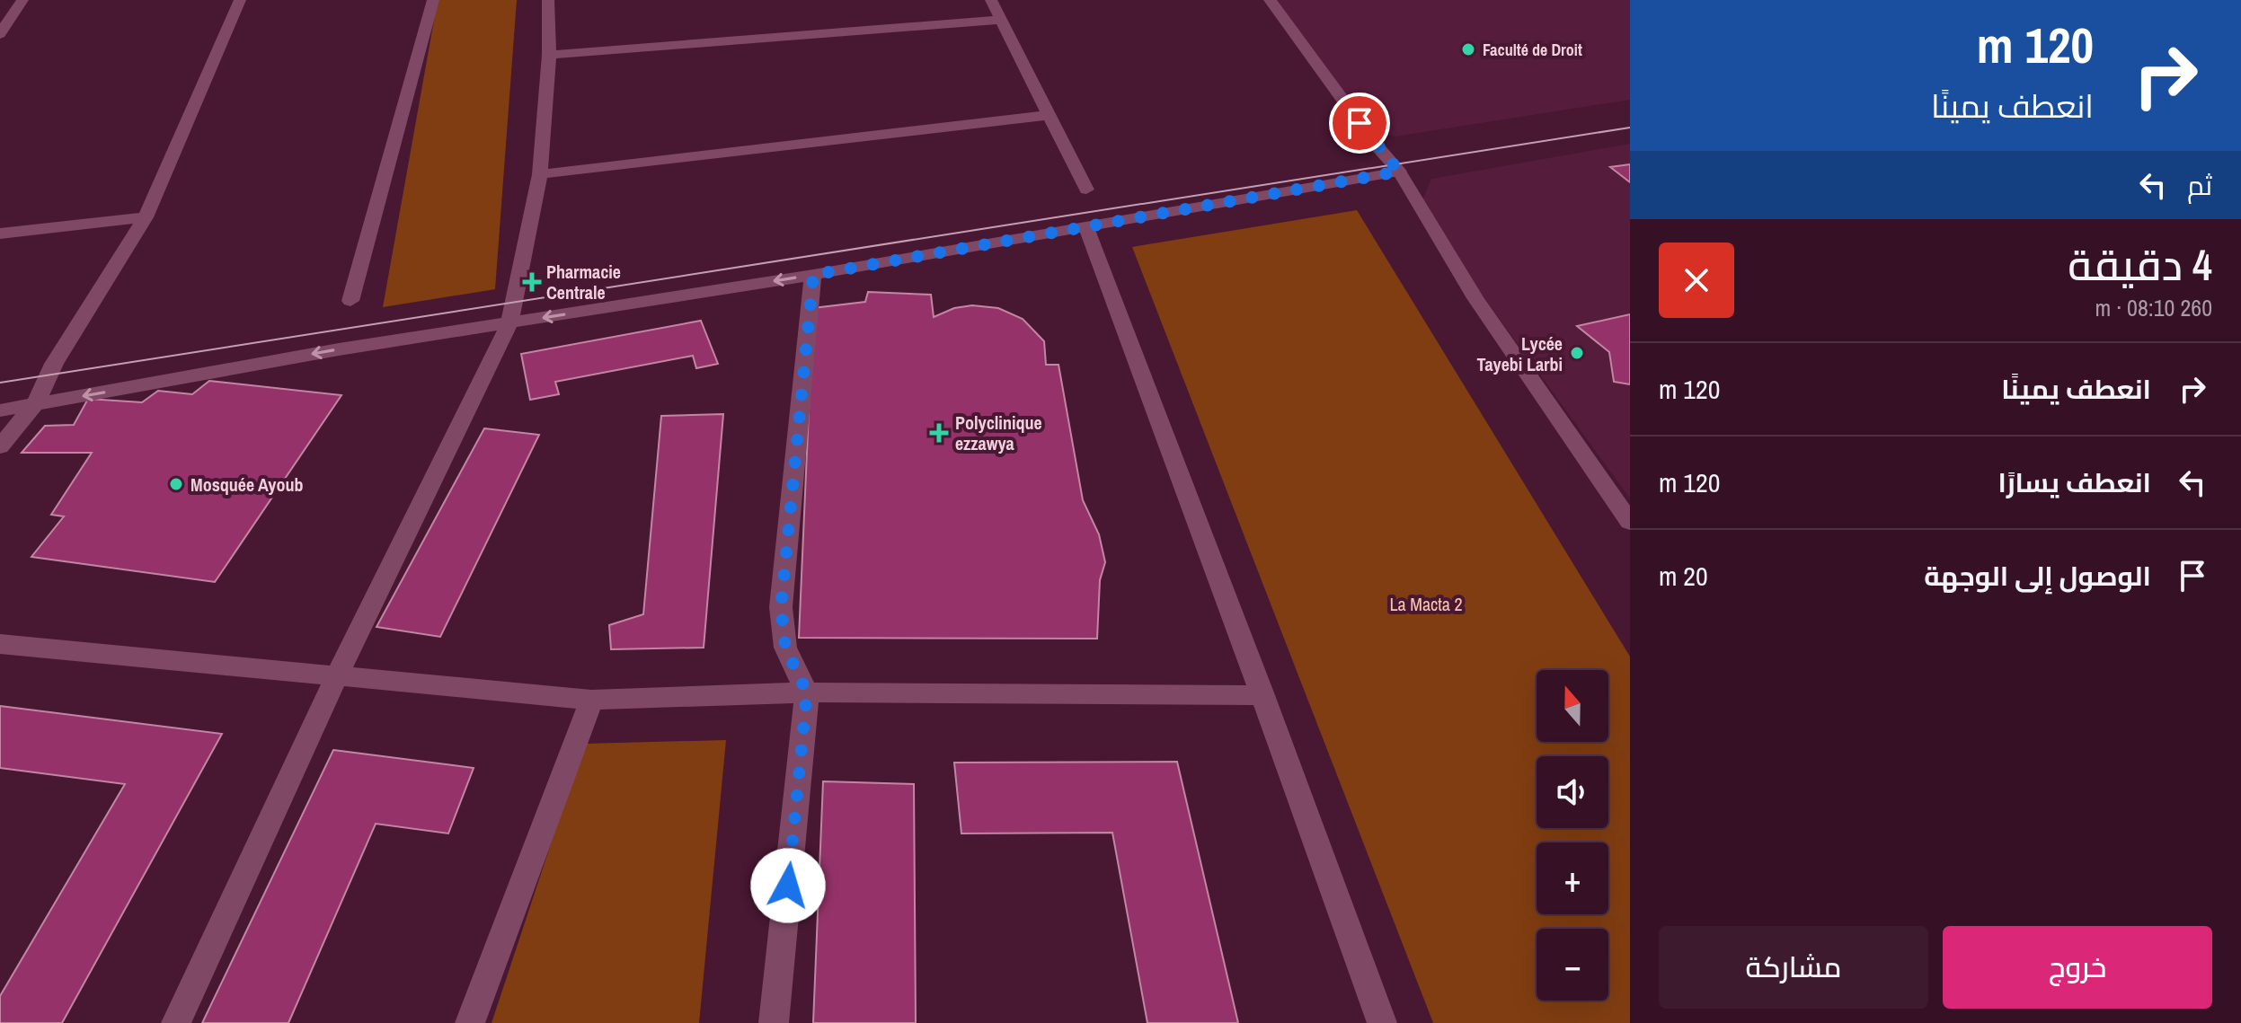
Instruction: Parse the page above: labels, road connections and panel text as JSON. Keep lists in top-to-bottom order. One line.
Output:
{"parks":["La Macta 2"],"places":{"other":["Faculté de Droit","Lycée Tayebi Larbi","Mosquée Ayoub"],"health":["Pharmacie Centrale","Polyclinique ezzawya"]},"north":"top","page":{"turn":["120 m","انعطف يمينًا"],"then":"ثم","heading":["4 دقيقة","260 m · 08:10"],"list":[{"name":"انعطف يمينًا","value":"120 m"},{"name":"انعطف يسارًا","value":"120 m"},{"name":"الوصول إلى الوجهة","value":"20 m"}],"map_buttons":["+","−"],"buttons":["خروج","مشاركة"]}}
